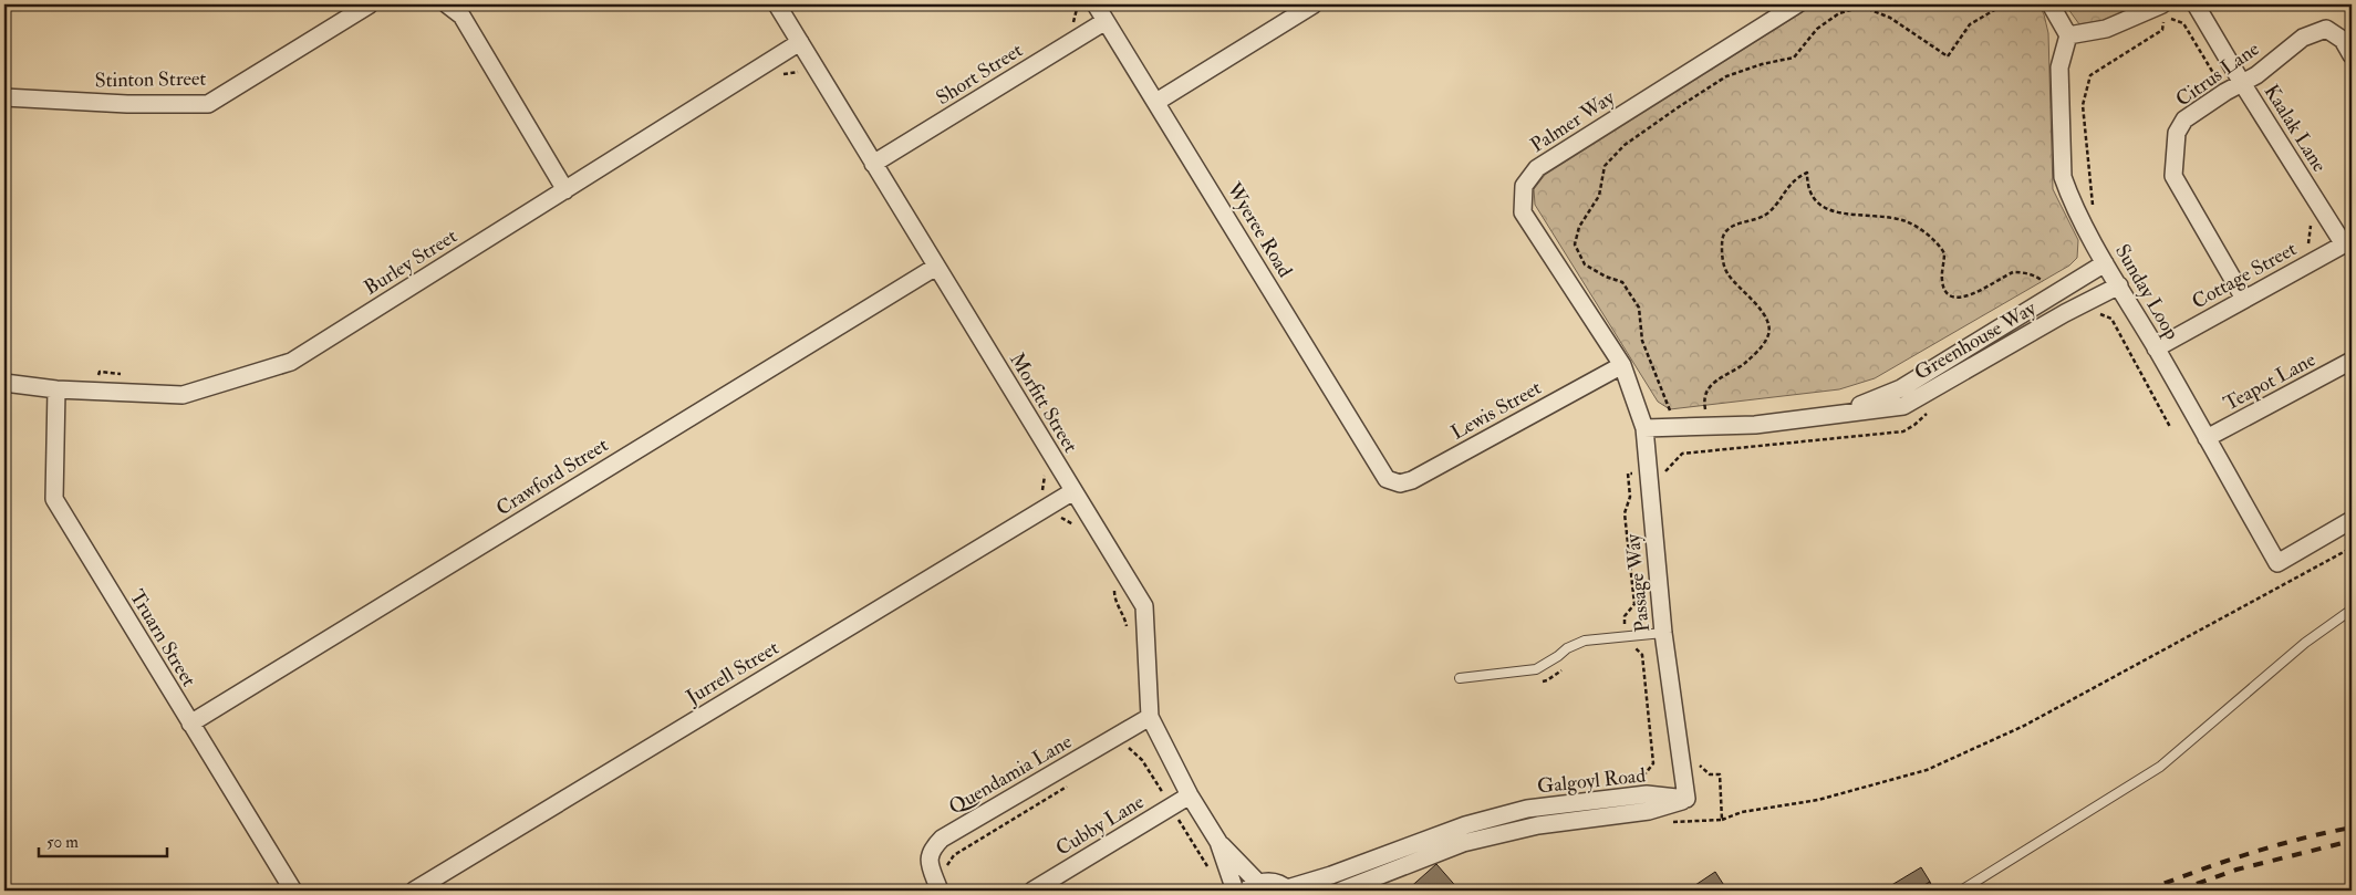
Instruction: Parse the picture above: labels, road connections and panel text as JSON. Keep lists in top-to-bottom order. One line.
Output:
{"streets":{"street":["Short Street","Citrus Lane","Stinton Street","Palmer Way","Kaalak Lane","Wyeree Road","Burley Street","Cottage Street","Sunday Loop","Greenhouse Way","Teapot Lane","Morfitt Street","Lewis Street","Crawford Street","Passage Way","Truarn Street","Jurrell Street","Quendamia Lane","Galgoyl Road","Cubby Lane"]},"crossings":[["Short Street","Wyeree Road"],["Short Street","Morfitt Street"],["Citrus Lane","Kaalak Lane"],["Citrus Lane","Cottage Street"],["Palmer Way","Lewis Street"],["Palmer Way","Passage Way"],["Kaalak Lane","Cottage Street"],["Wyeree Road","Lewis Street"],["Burley Street","Morfitt Street"],["Burley Street","Truarn Street"],["Cottage Street","Sunday Loop"],["Sunday Loop","Greenhouse Way"],["Sunday Loop","Teapot Lane"],["Greenhouse Way","Passage Way"],["Morfitt Street","Crawford Street"],["Morfitt Street","Jurrell Street"],["Morfitt Street","Quendamia Lane"],["Morfitt Street","Cubby Lane"],["Lewis Street","Passage Way"],["Crawford Street","Truarn Street"],["Passage Way","Galgoyl Road"]],"scale_bar":"50 m"}
